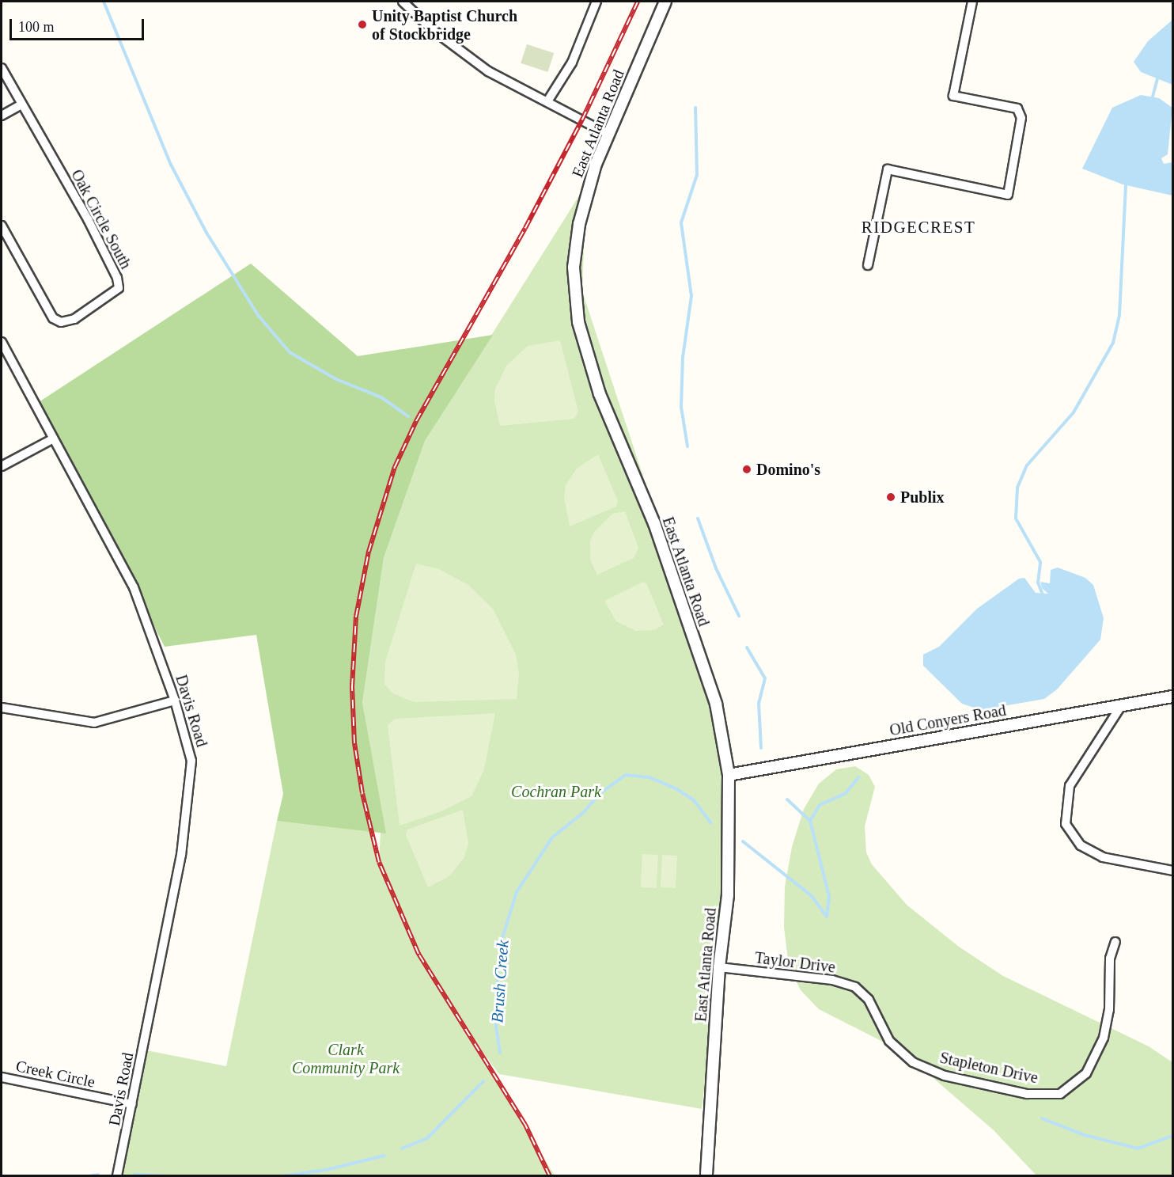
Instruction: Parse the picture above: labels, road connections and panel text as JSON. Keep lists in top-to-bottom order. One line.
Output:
{"streets":{"street":["East Atlanta Road","Oak Circle South","Davis Road","Old Conyers Road","Taylor Drive","Stapleton Drive","Creek Circle"]},"crossings":[["East Atlanta Road","Old Conyers Road"],["East Atlanta Road","Taylor Drive"],["Davis Road","Creek Circle"],["Taylor Drive","Stapleton Drive"]],"districts":["RIDGECREST"],"water":["Brush Creek"],"parks":["Cochran Park","Clark Community Park"],"places":["Unity Baptist Church of Stockbridge","Domino's","Publix"],"scale_bar":"100 m"}
